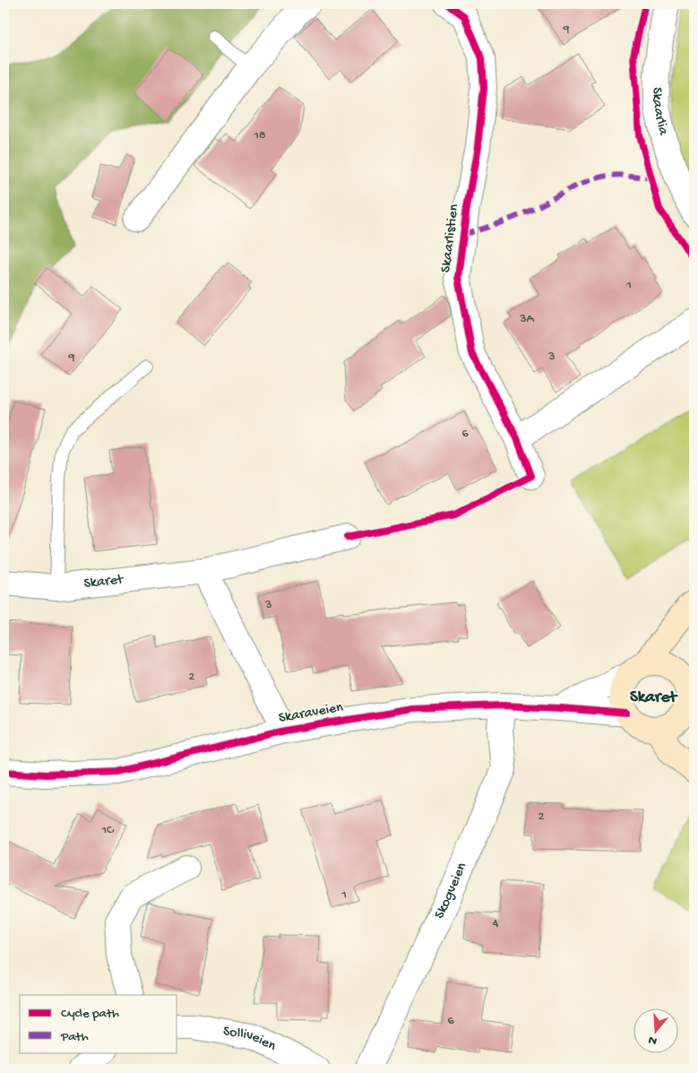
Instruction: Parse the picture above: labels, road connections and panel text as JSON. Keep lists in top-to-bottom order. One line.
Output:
{"streets":{"street":["Skaarlia","Skaarlistien","Skaret","Skaraveien","Skogveien","Solliveien"]},"crossings":[["Skaraveien","Skogveien"]],"districts":["Skaret"],"house_numbers":["9","18","1","3A","3","9","6","3","2","2","1C","1","4","6"],"legend":["Cycle path","Path"],"north":"bottom"}
